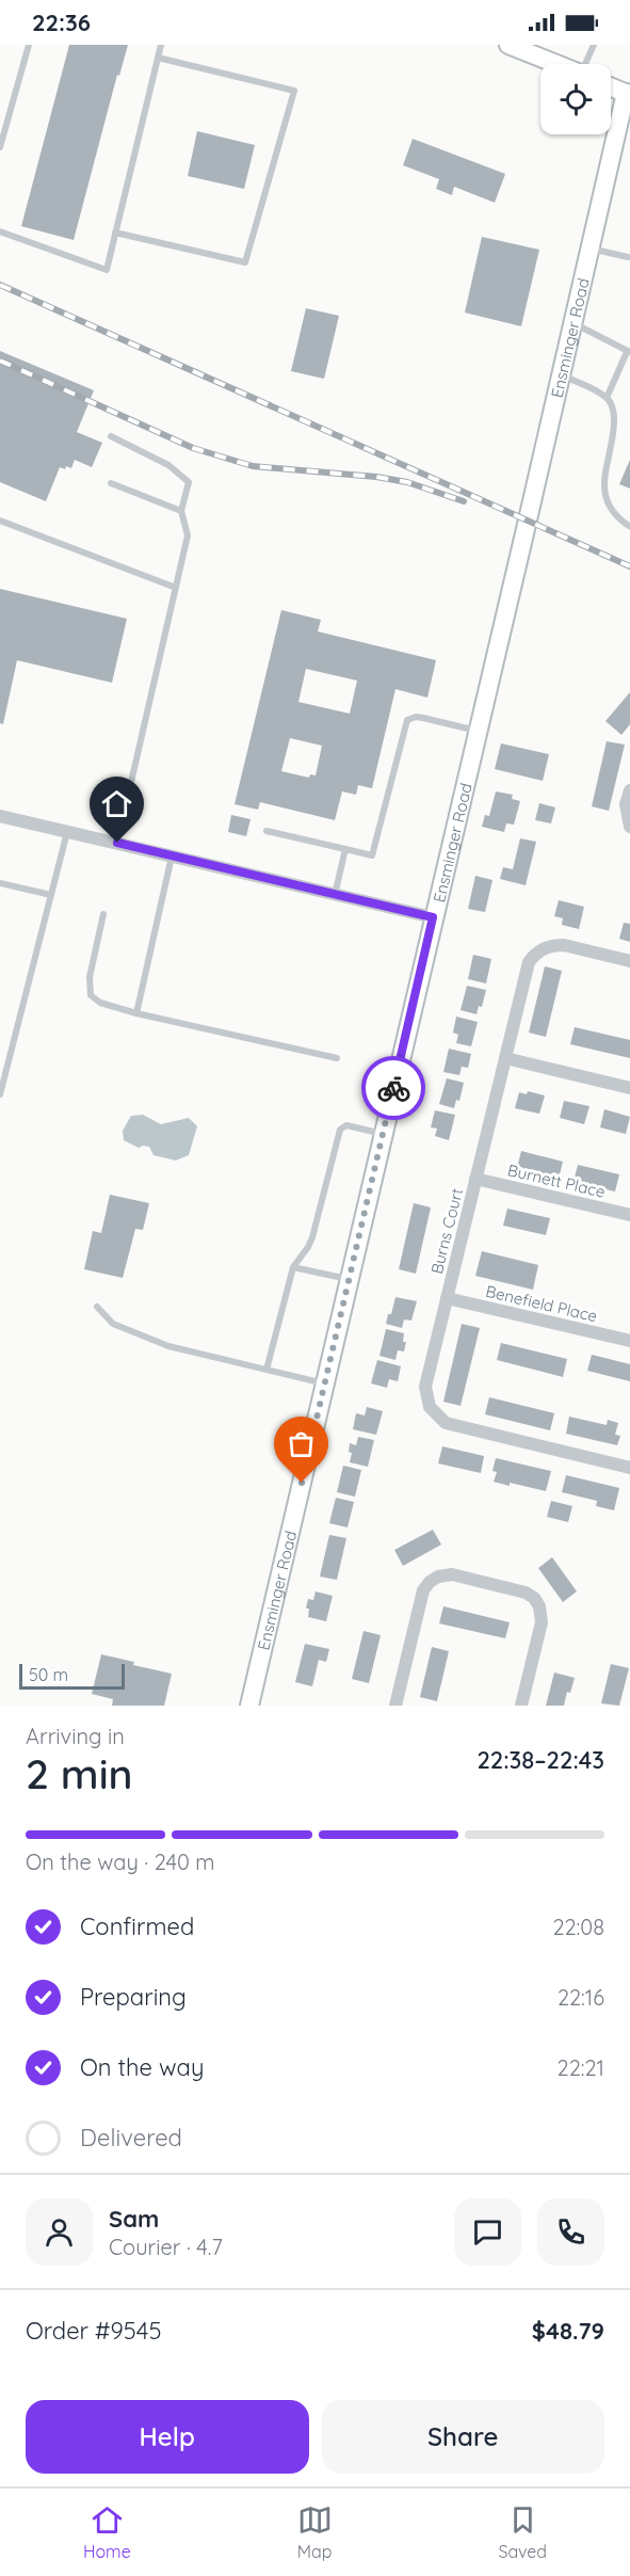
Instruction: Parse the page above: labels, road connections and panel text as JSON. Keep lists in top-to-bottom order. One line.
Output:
{"streets":{"street":["Ensminger Road","Burnett Place","Burns Court","Benefield Place"]},"crossings":[["Burnett Place","Burns Court"],["Burns Court","Benefield Place"]],"scale_bar":"50 m","page":{"status":"22:36","scale":"50 m","heading":["2 min","Arriving in","22:38–22:43"],"panel":["Sam","Courier · 4.7","Order #9545","$48.79"],"bar":"On the way · 240 m","list":[["Confirmed","22:08"],["Preparing","22:16"],["On the way","22:21"],"Delivered"],"buttons":["Help","Share"],"tabs":["Home","Map","Saved"]}}
